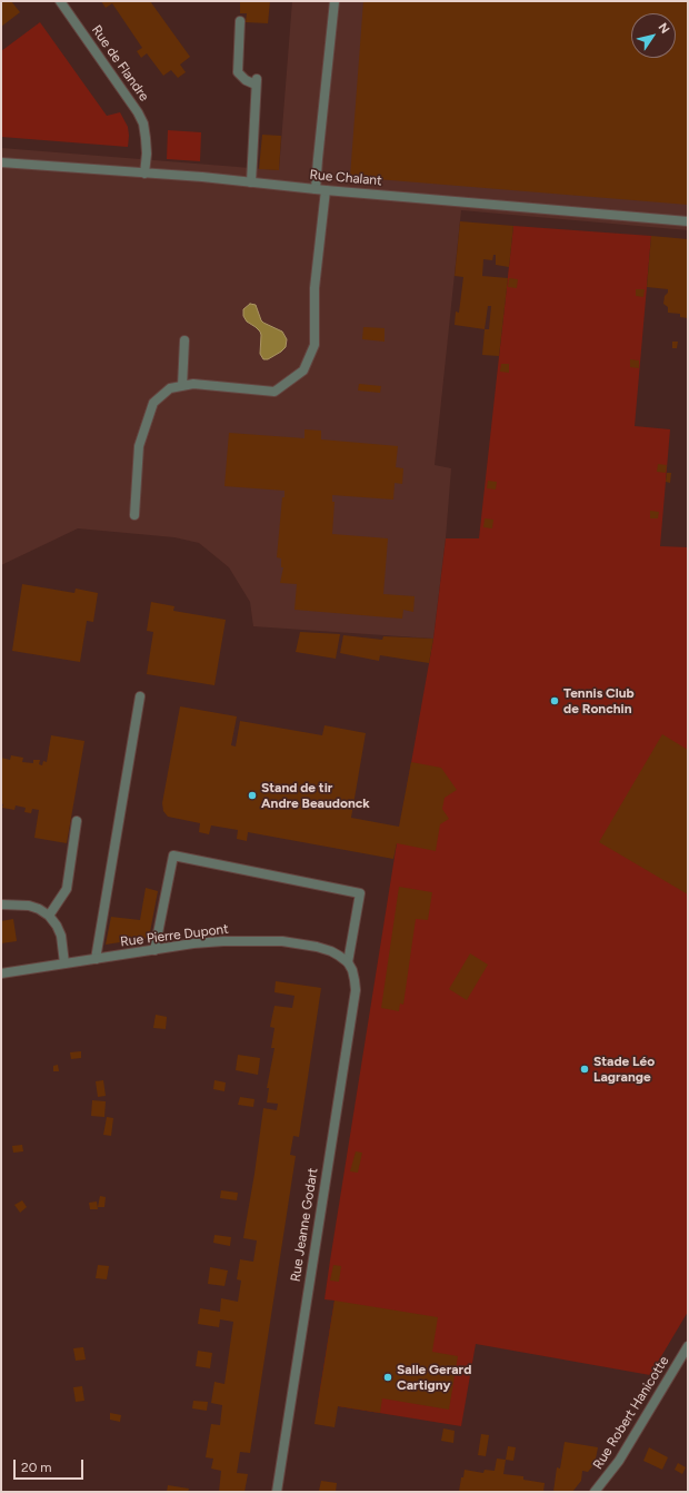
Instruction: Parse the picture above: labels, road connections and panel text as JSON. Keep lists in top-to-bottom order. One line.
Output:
{"streets":{"street":["Rue de Flandre","Rue Chalant","Rue Pierre Dupont","Rue Jeanne Godart","Rue Robert Hanicotte"]},"crossings":[["Rue de Flandre","Rue Chalant"],["Rue Pierre Dupont","Rue Jeanne Godart"]],"places":["Tennis Club de Ronchin","Stand de tir Andre Beaudonck","Stade Léo Lagrange","Salle Gerard Cartigny"],"scale_bar":"20 m","north":"top right"}
